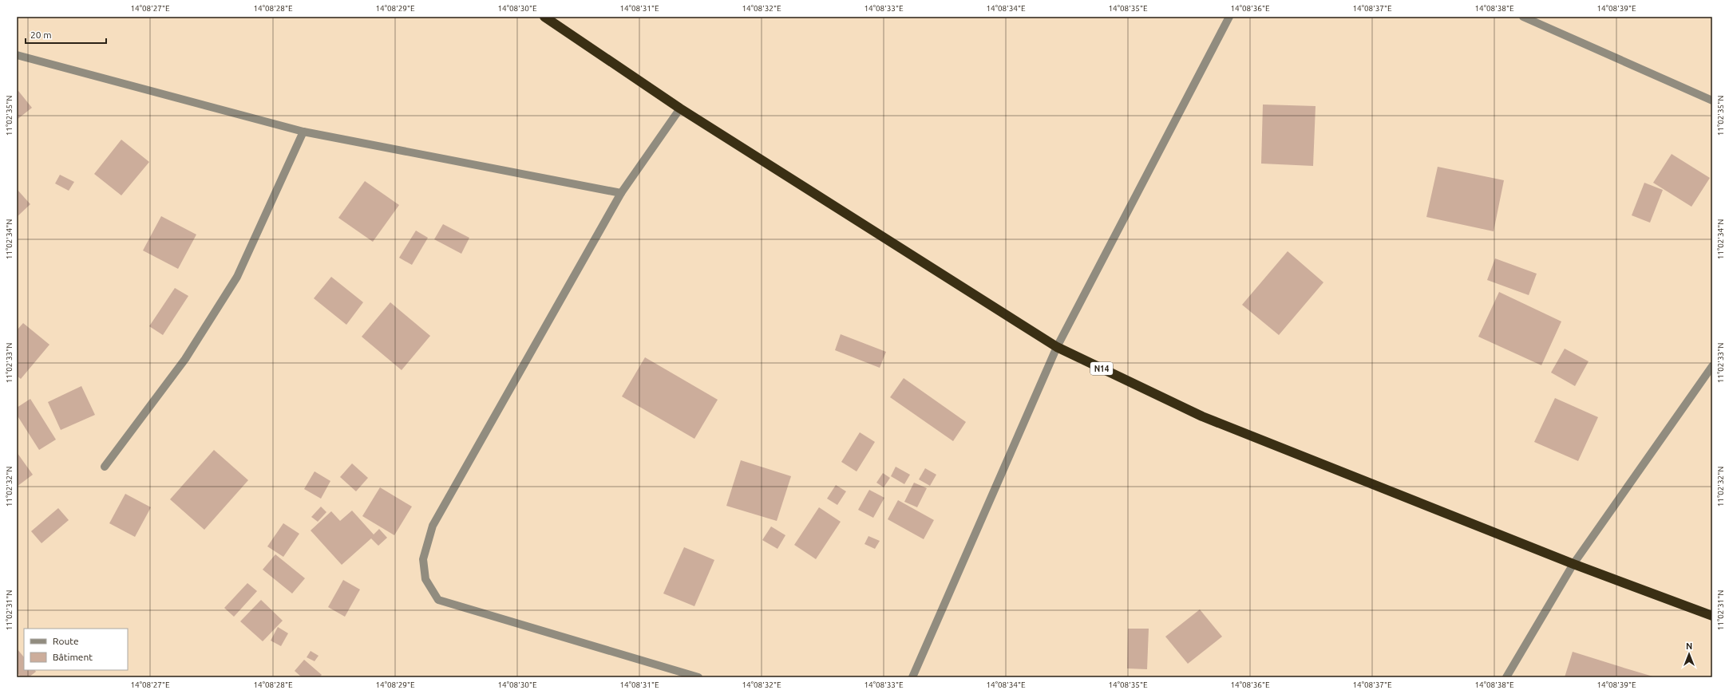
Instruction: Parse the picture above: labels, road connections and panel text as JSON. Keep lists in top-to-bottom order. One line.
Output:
{"streets":{"highway":["N14"]},"legend":["Route","Bâtiment"],"scale_bar":"20 m","north":"top","coordinates":["14°08'27\"E","14°08'28\"E","14°08'29\"E","14°08'30\"E","14°08'31\"E","14°08'32\"E","14°08'33\"E","14°08'34\"E","14°08'35\"E","14°08'36\"E","14°08'37\"E","14°08'38\"E","14°08'39\"E","11°02'35\"N","11°02'34\"N","11°02'33\"N","11°02'32\"N","11°02'31\"N"]}
